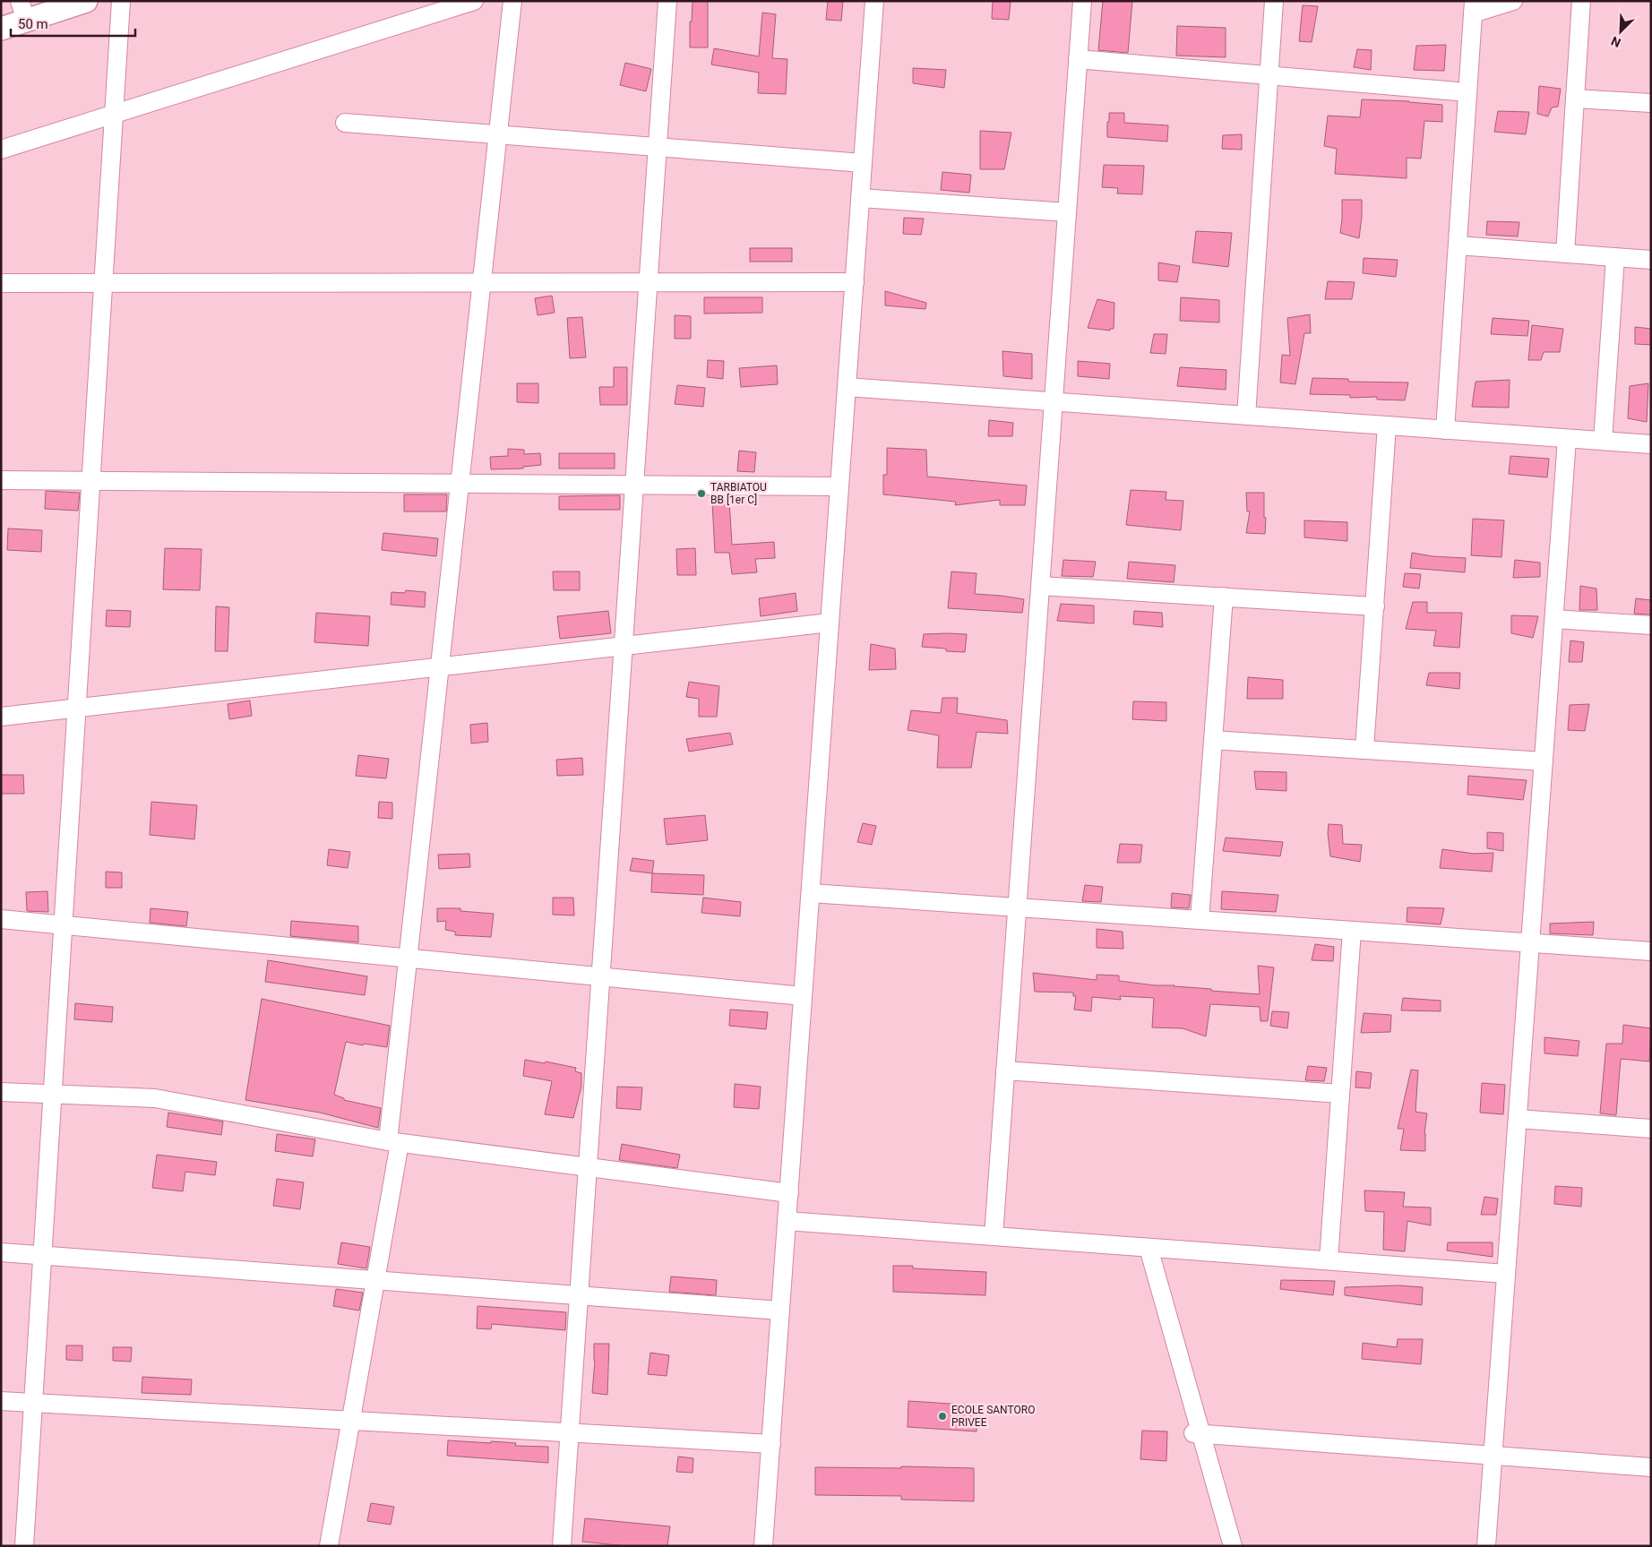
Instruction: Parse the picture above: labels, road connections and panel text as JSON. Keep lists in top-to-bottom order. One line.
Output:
{"places":["TARBIATOU BB [1er C]","ECOLE SANTORO PRIVEE"],"scale_bar":"50 m","north":"bottom left"}
